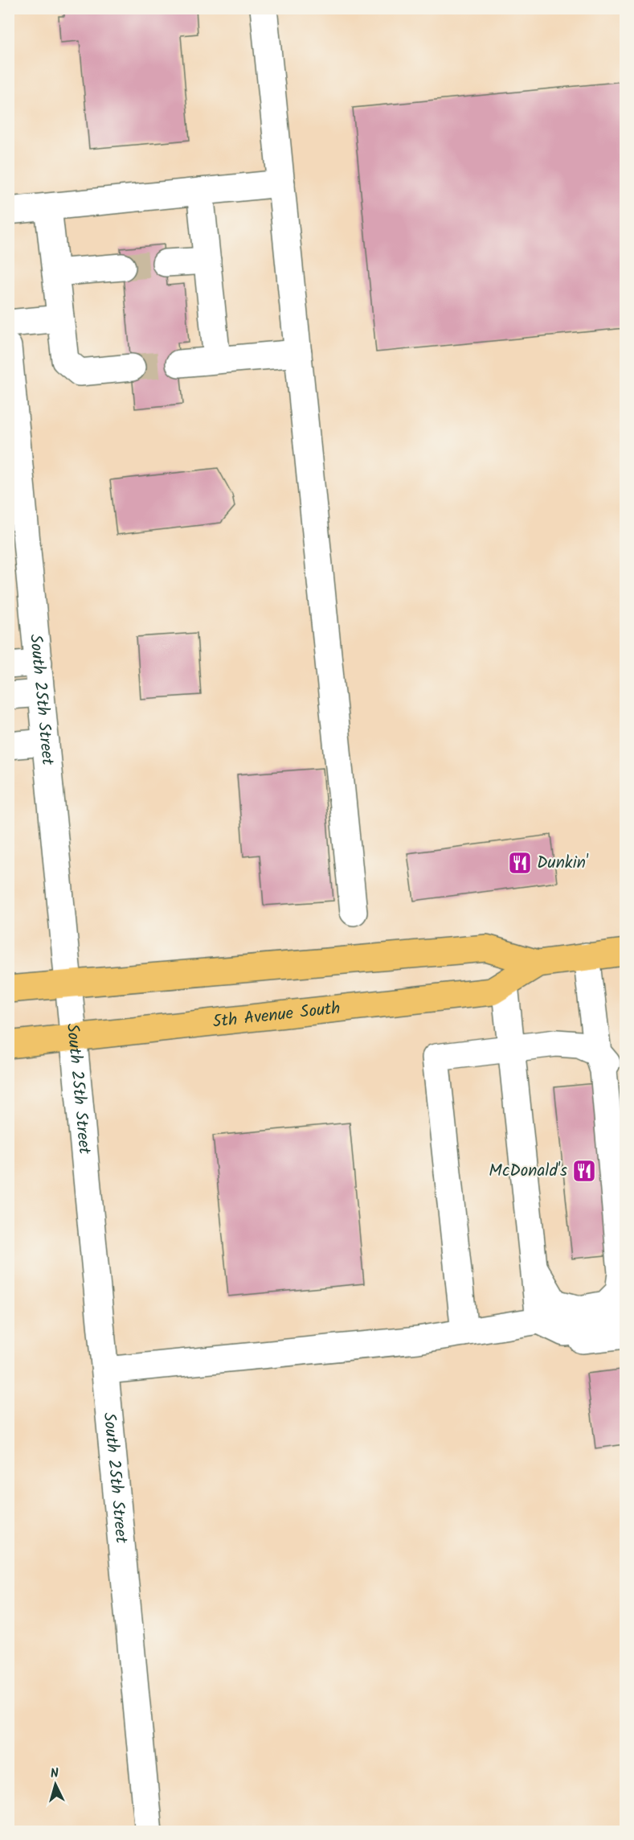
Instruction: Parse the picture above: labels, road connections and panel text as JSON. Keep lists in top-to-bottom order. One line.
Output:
{"streets":{"main road":["5th Avenue South"],"street":["South 25th Street"]},"crossings":[["South 25th Street","5th Avenue South"]],"places":{"restaurant":["Dunkin'","McDonald's"]},"north":"top"}
